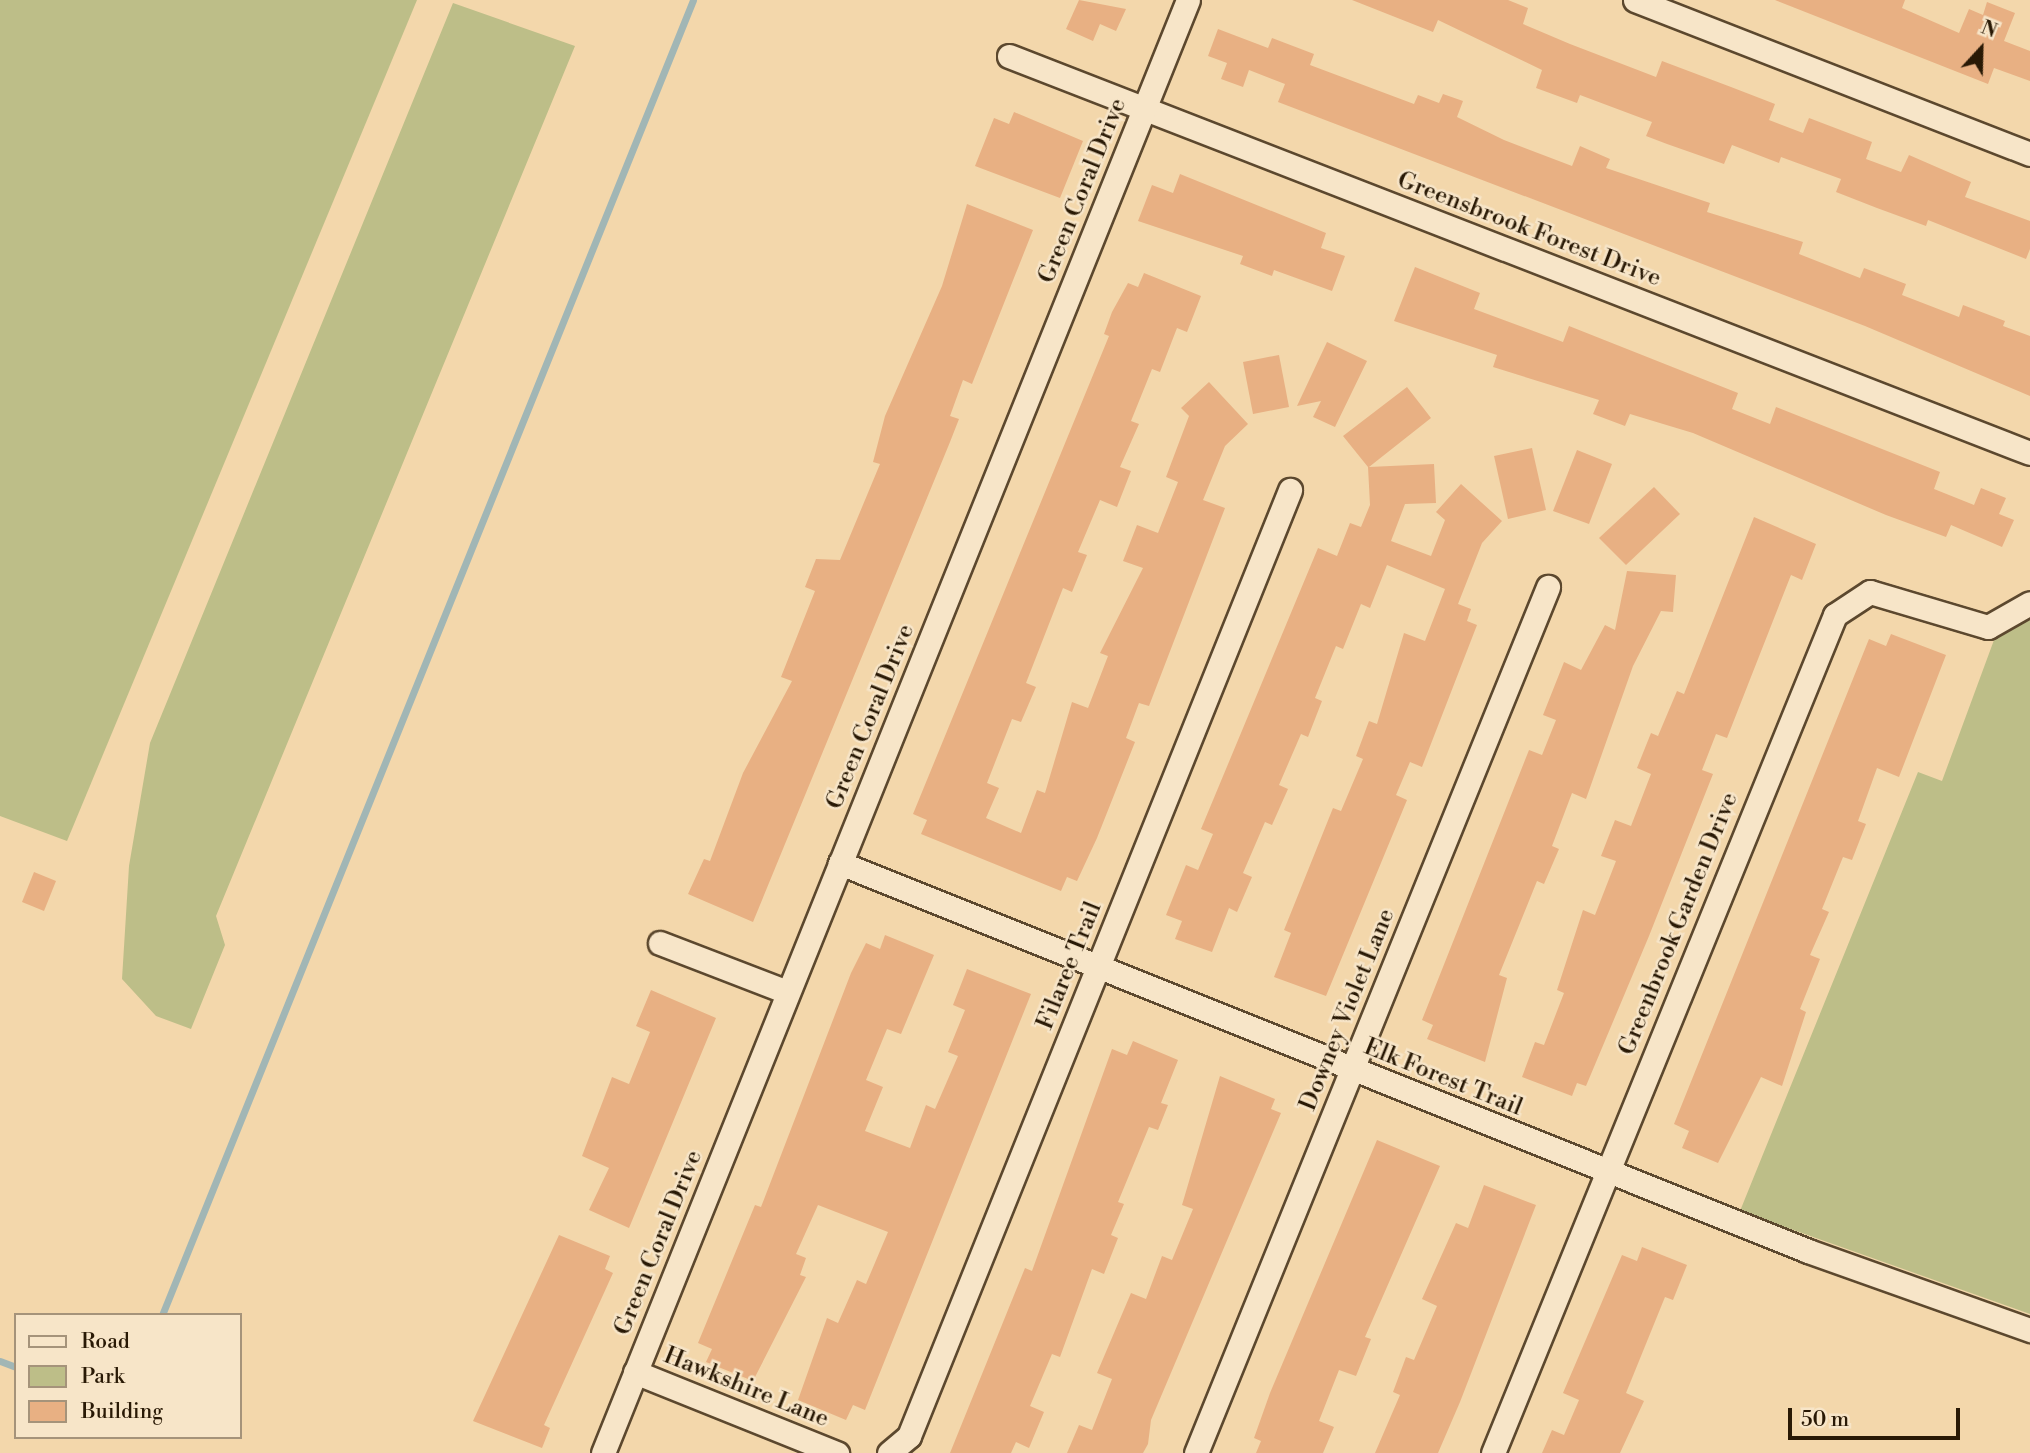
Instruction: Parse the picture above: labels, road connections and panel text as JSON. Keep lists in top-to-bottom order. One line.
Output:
{"streets":{"street":["Green Coral Drive","Greensbrook Forest Drive","Greenbrook Garden Drive","Filaree Trail","Downey Violet Lane","Elk Forest Trail","Hawkshire Lane"]},"crossings":[["Green Coral Drive","Greensbrook Forest Drive"],["Green Coral Drive","Elk Forest Trail"],["Green Coral Drive","Hawkshire Lane"],["Greenbrook Garden Drive","Elk Forest Trail"],["Filaree Trail","Elk Forest Trail"],["Downey Violet Lane","Elk Forest Trail"]],"legend":["Road","Park","Building"],"scale_bar":"50 m","north":"top"}
